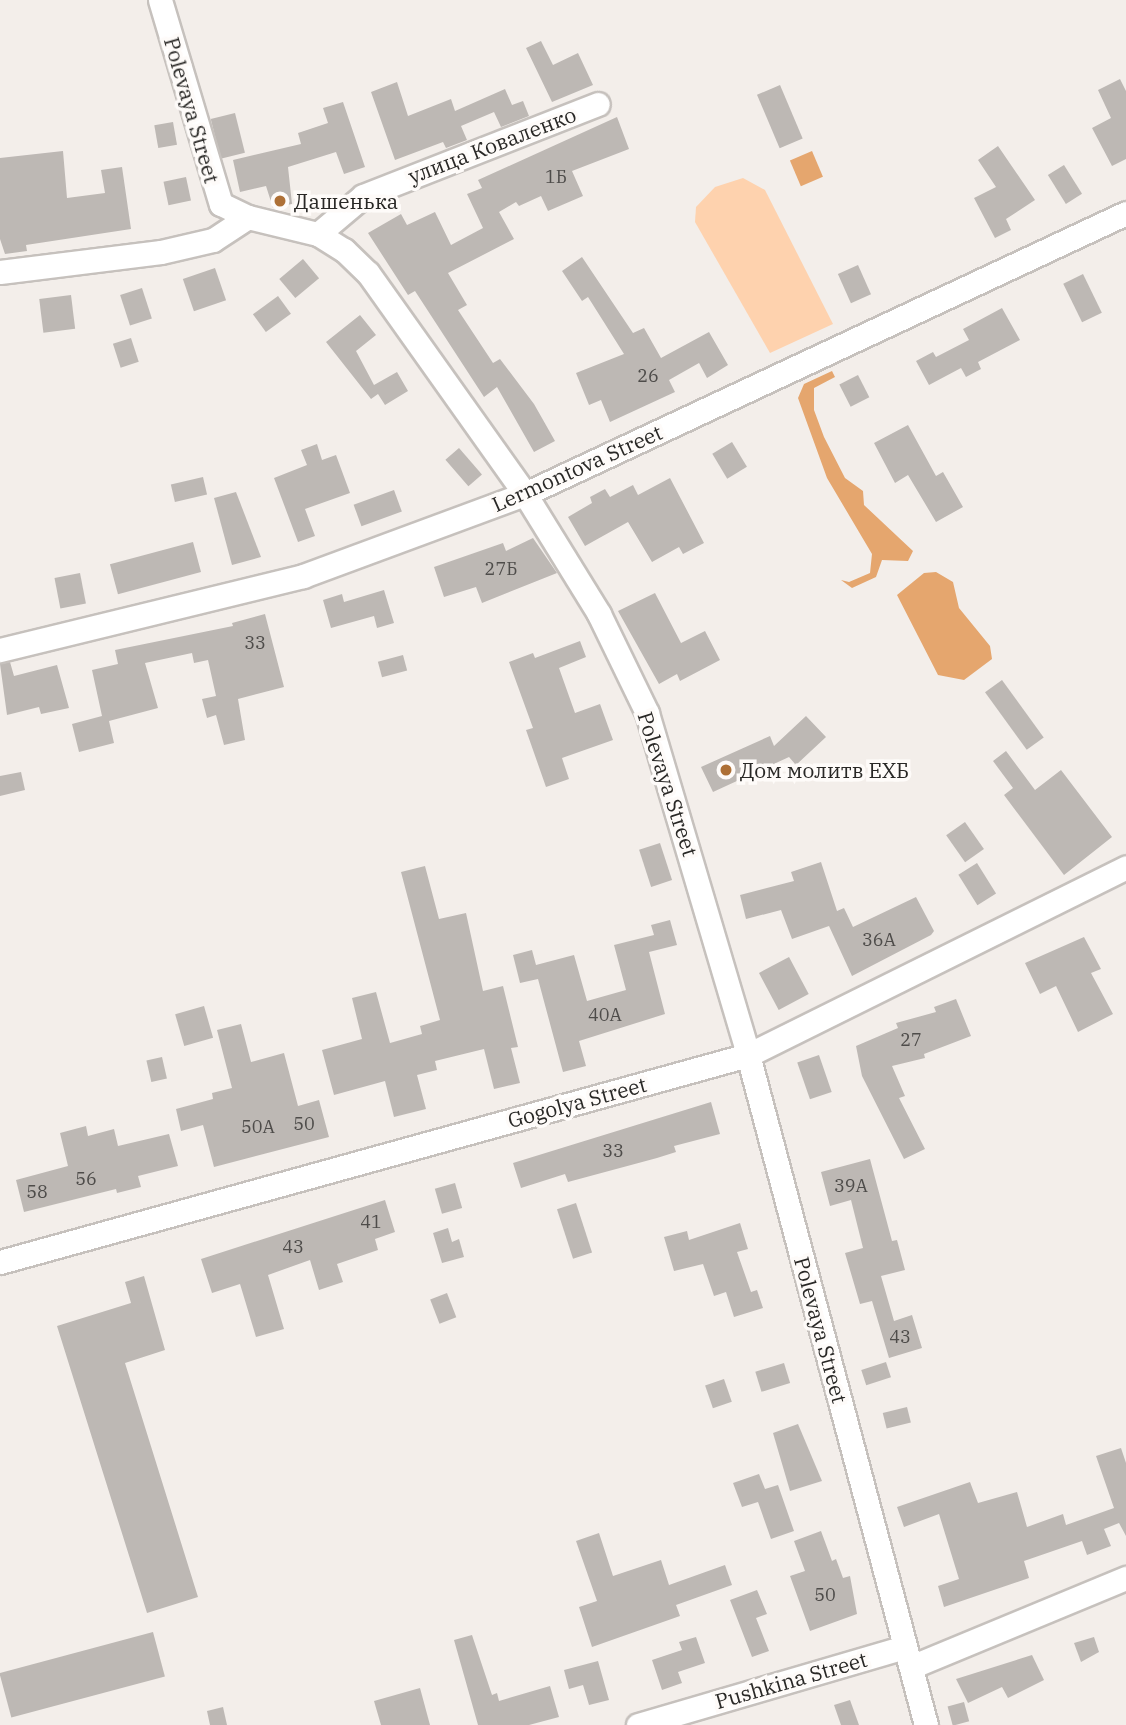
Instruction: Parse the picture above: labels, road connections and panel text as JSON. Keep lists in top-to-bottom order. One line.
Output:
{"streets":{"street":["Polevaya Street","улица Коваленко","Lermontova Street","Gogolya Street","Pushkina Street"]},"crossings":[["Polevaya Street","улица Коваленко"],["Polevaya Street","Lermontova Street"],["Polevaya Street","Gogolya Street"],["Polevaya Street","Pushkina Street"]],"places":["Дашенька","Дом молитв ЕХБ"],"house_numbers":["1Б","26","27Б","33","36А","40А","27","50","50А","33","56","39А","58","41","43","43","50"]}
